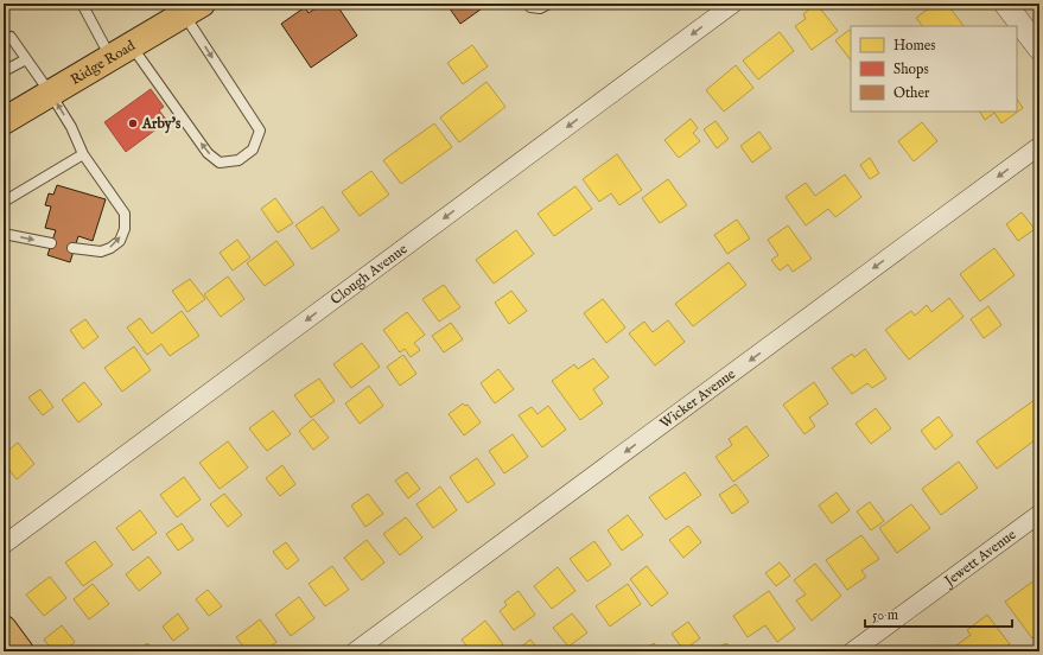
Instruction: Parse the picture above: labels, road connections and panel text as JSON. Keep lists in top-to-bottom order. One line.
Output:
{"streets":{"main road":["Ridge Road"],"street":["Clough Avenue","Wicker Avenue","Jewett Avenue"]},"one_way":["Clough Avenue","Wicker Avenue"],"places":["Arby's"],"legend":["Homes","Shops","Other"],"scale_bar":"50 m"}
